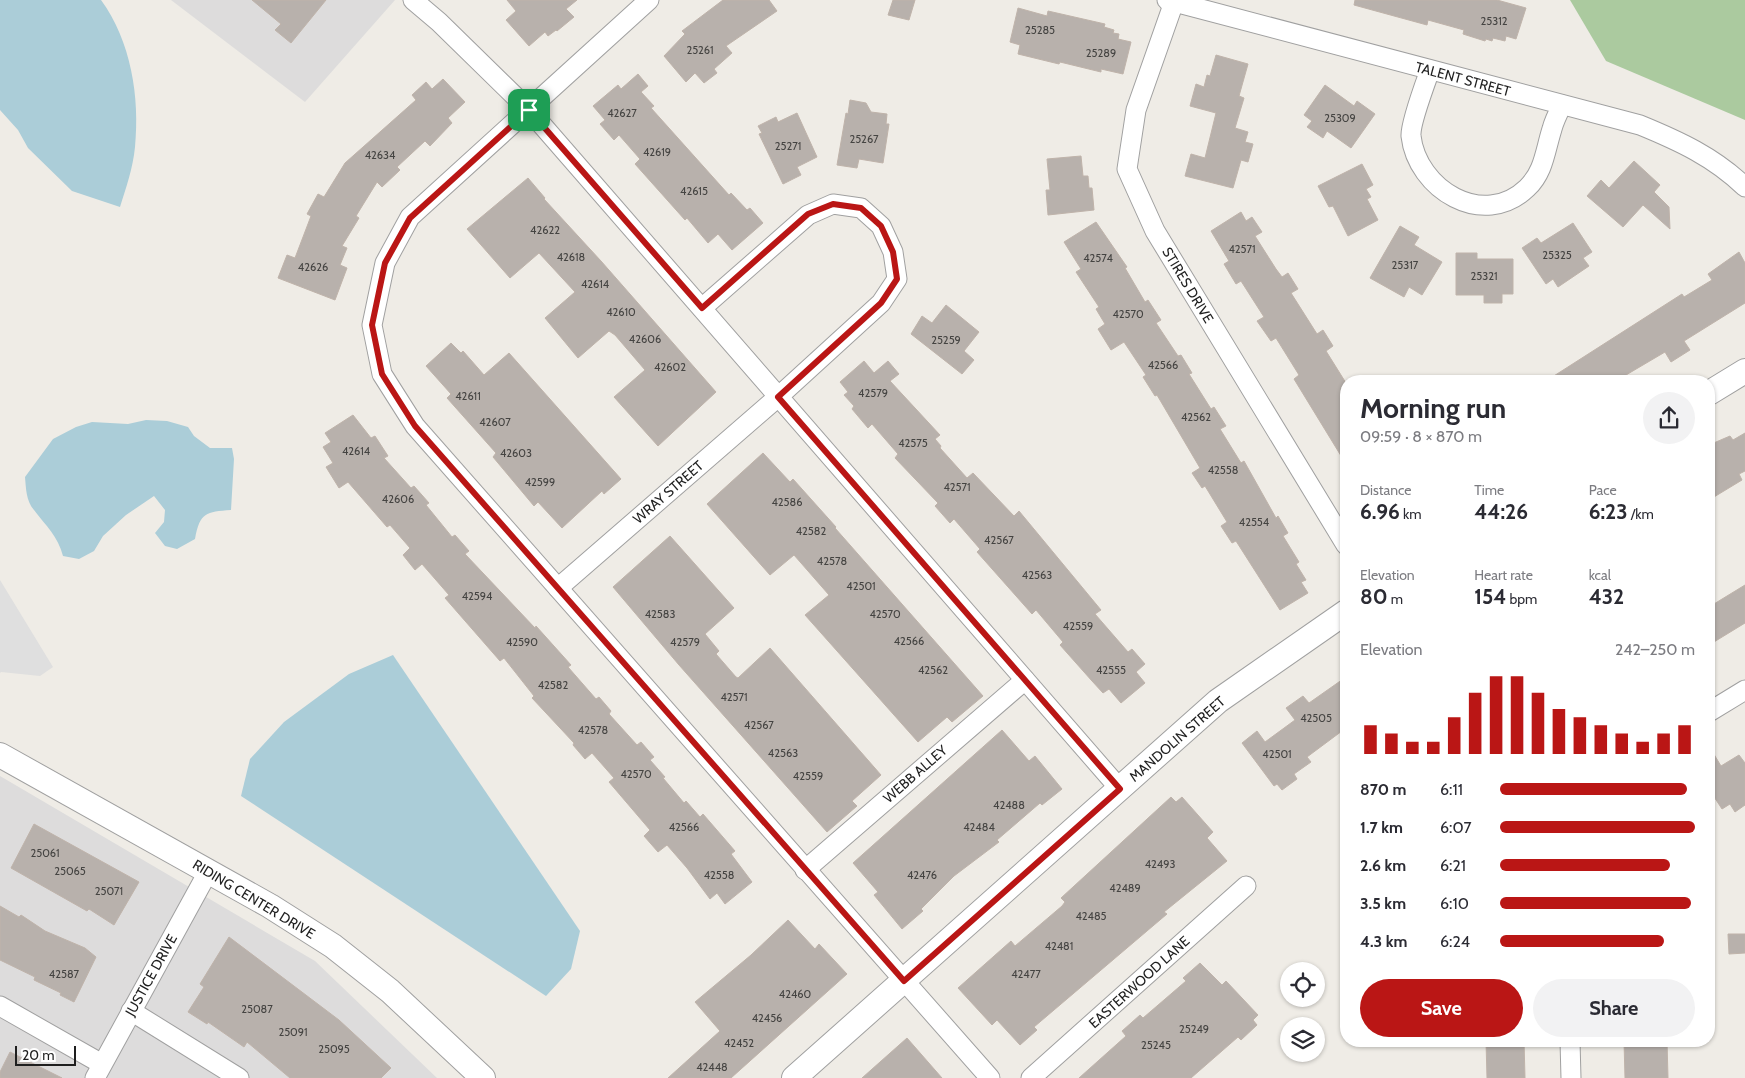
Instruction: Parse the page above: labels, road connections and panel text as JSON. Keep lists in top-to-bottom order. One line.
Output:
{"streets":{"street":["TALENT STREET","STIRES DRIVE","WRAY STREET","MANDOLIN STREET","WEBB ALLEY","RIDING CENTER DRIVE","JUSTICE DRIVE","EASTERWOOD LANE"]},"crossings":[["TALENT STREET","STIRES DRIVE"],["RIDING CENTER DRIVE","JUSTICE DRIVE"]],"house_numbers":["25312","25285","25261","25289","42627","25309","25267","25271","42619","42634","42615","42622","42571","25325","42618","42574","25317","42626","25321","42614","42610","42570","42606","25259","42566","42602","42579","42611","42562","42607","42575","42614","42603","42558","42599","42571","42606","42586","42554","42582","42567","42578","42563","42501","42594","42583","42570","42559","42566","42590","42579","42562","42555","42582","42571","42505","42567","42578","42563","42501","42570","42559","42488","42566","42484","25061","42493","25065","42558","42476","42489","25071","42485","42481","42587","42477","42460","25087","42456","25249","25091","42452","25245","25095","42448"],"scale_bar":"20 m","page":{"heading":["Morning run","09:59 · 8 × 870 m"],"stats":[["Distance","6.96 km"],["Time","44:26"],["Pace","6:23 /km"],["Elevation","80 m"],["Heart rate","154 bpm"],["kcal","432"]],"chart":["Elevation","242–250 m"],"list":[{"name":"870 m","note":"6:11"},{"name":"1.7 km","note":"6:07"},{"name":"2.6 km","note":"6:21"},{"name":"3.5 km","note":"6:10"},{"name":"4.3 km","note":"6:24"}],"buttons":["Save","Share"],"scale":"20 m"}}
